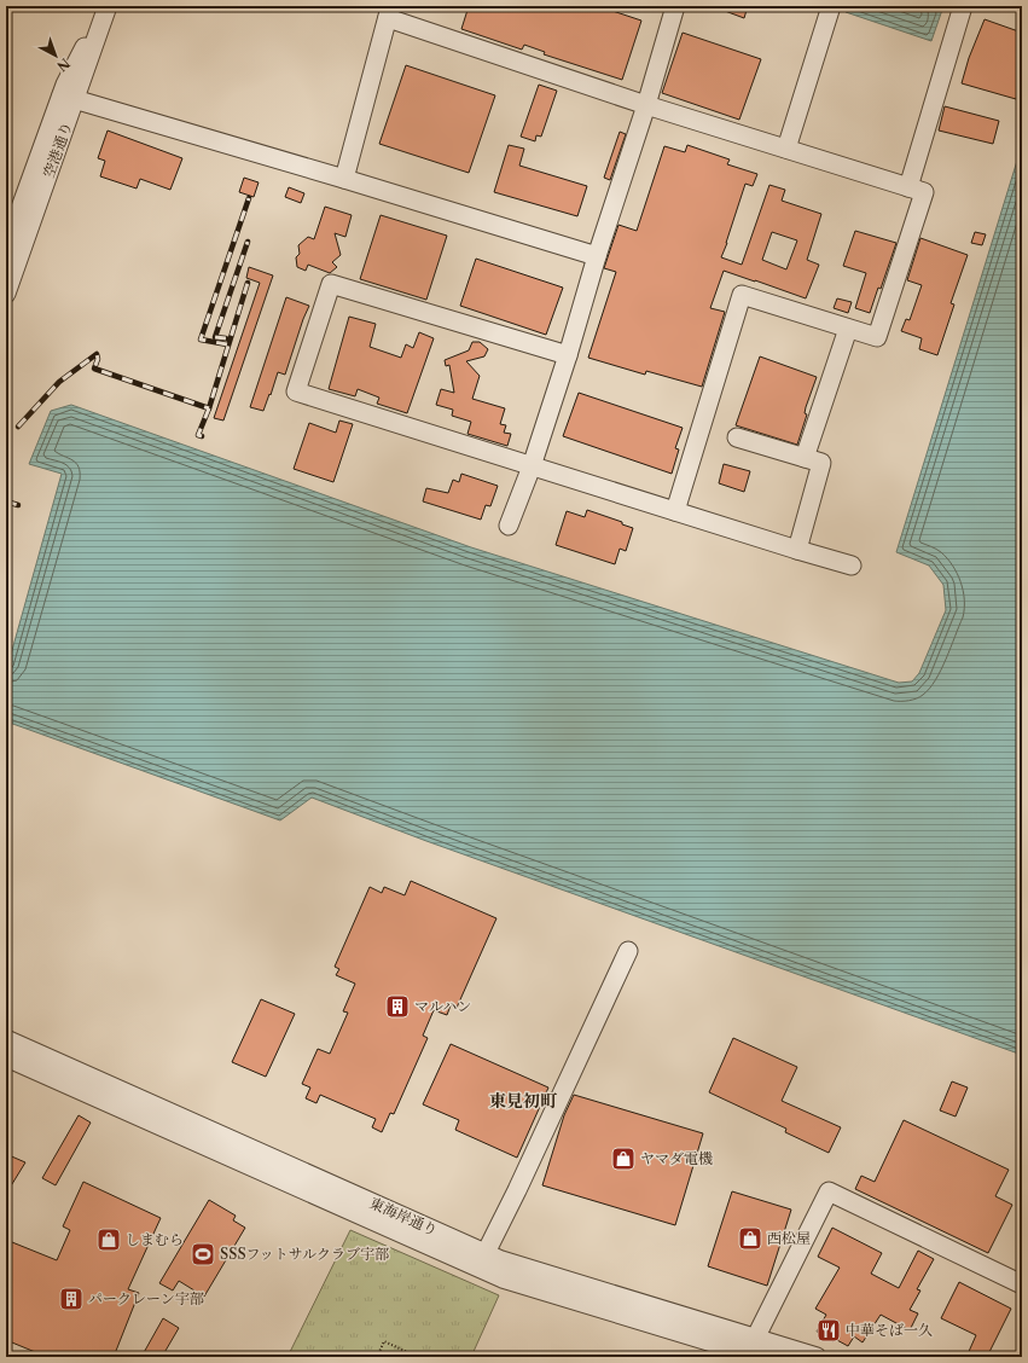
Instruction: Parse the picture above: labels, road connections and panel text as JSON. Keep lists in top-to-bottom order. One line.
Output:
{"streets":{"street":["空港通り","東海岸通り"]},"districts":["東見初町"],"places":{"building":["マルハン","パークレーン宇部"],"shop":["ヤマダ電機","西松屋","しまむら"],"sports":["SSSフットサルクラブ宇部"],"restaurant":["中華そば一久"]},"north":"bottom right"}
